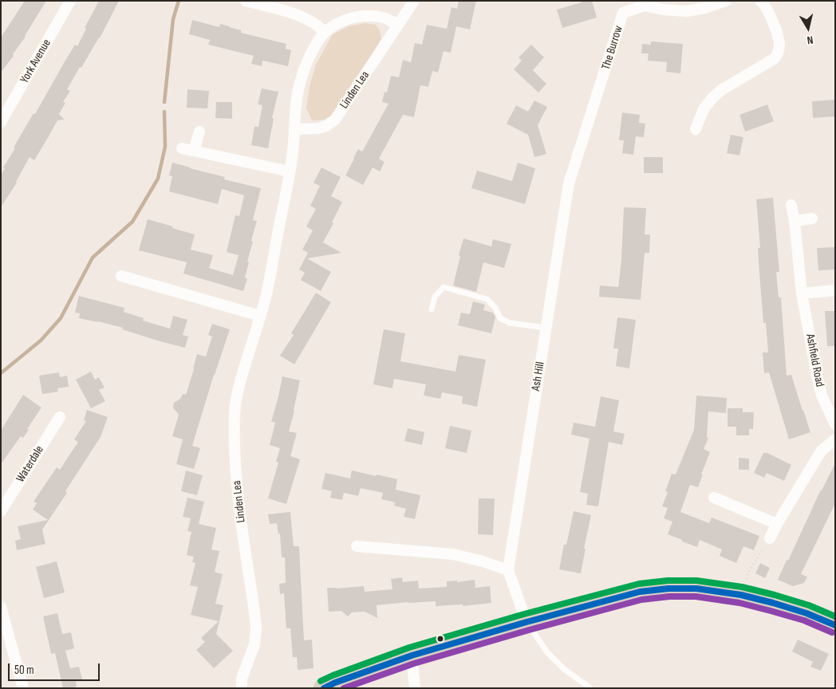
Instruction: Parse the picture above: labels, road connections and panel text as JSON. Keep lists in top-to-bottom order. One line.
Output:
{"streets":{"street":["The Burrow","York Avenue","Linden Lea","Ashfield Road","Ash Hill","Waterdale"]},"crossings":[["The Burrow","Ash Hill"]],"scale_bar":"50 m","north":"bottom"}
